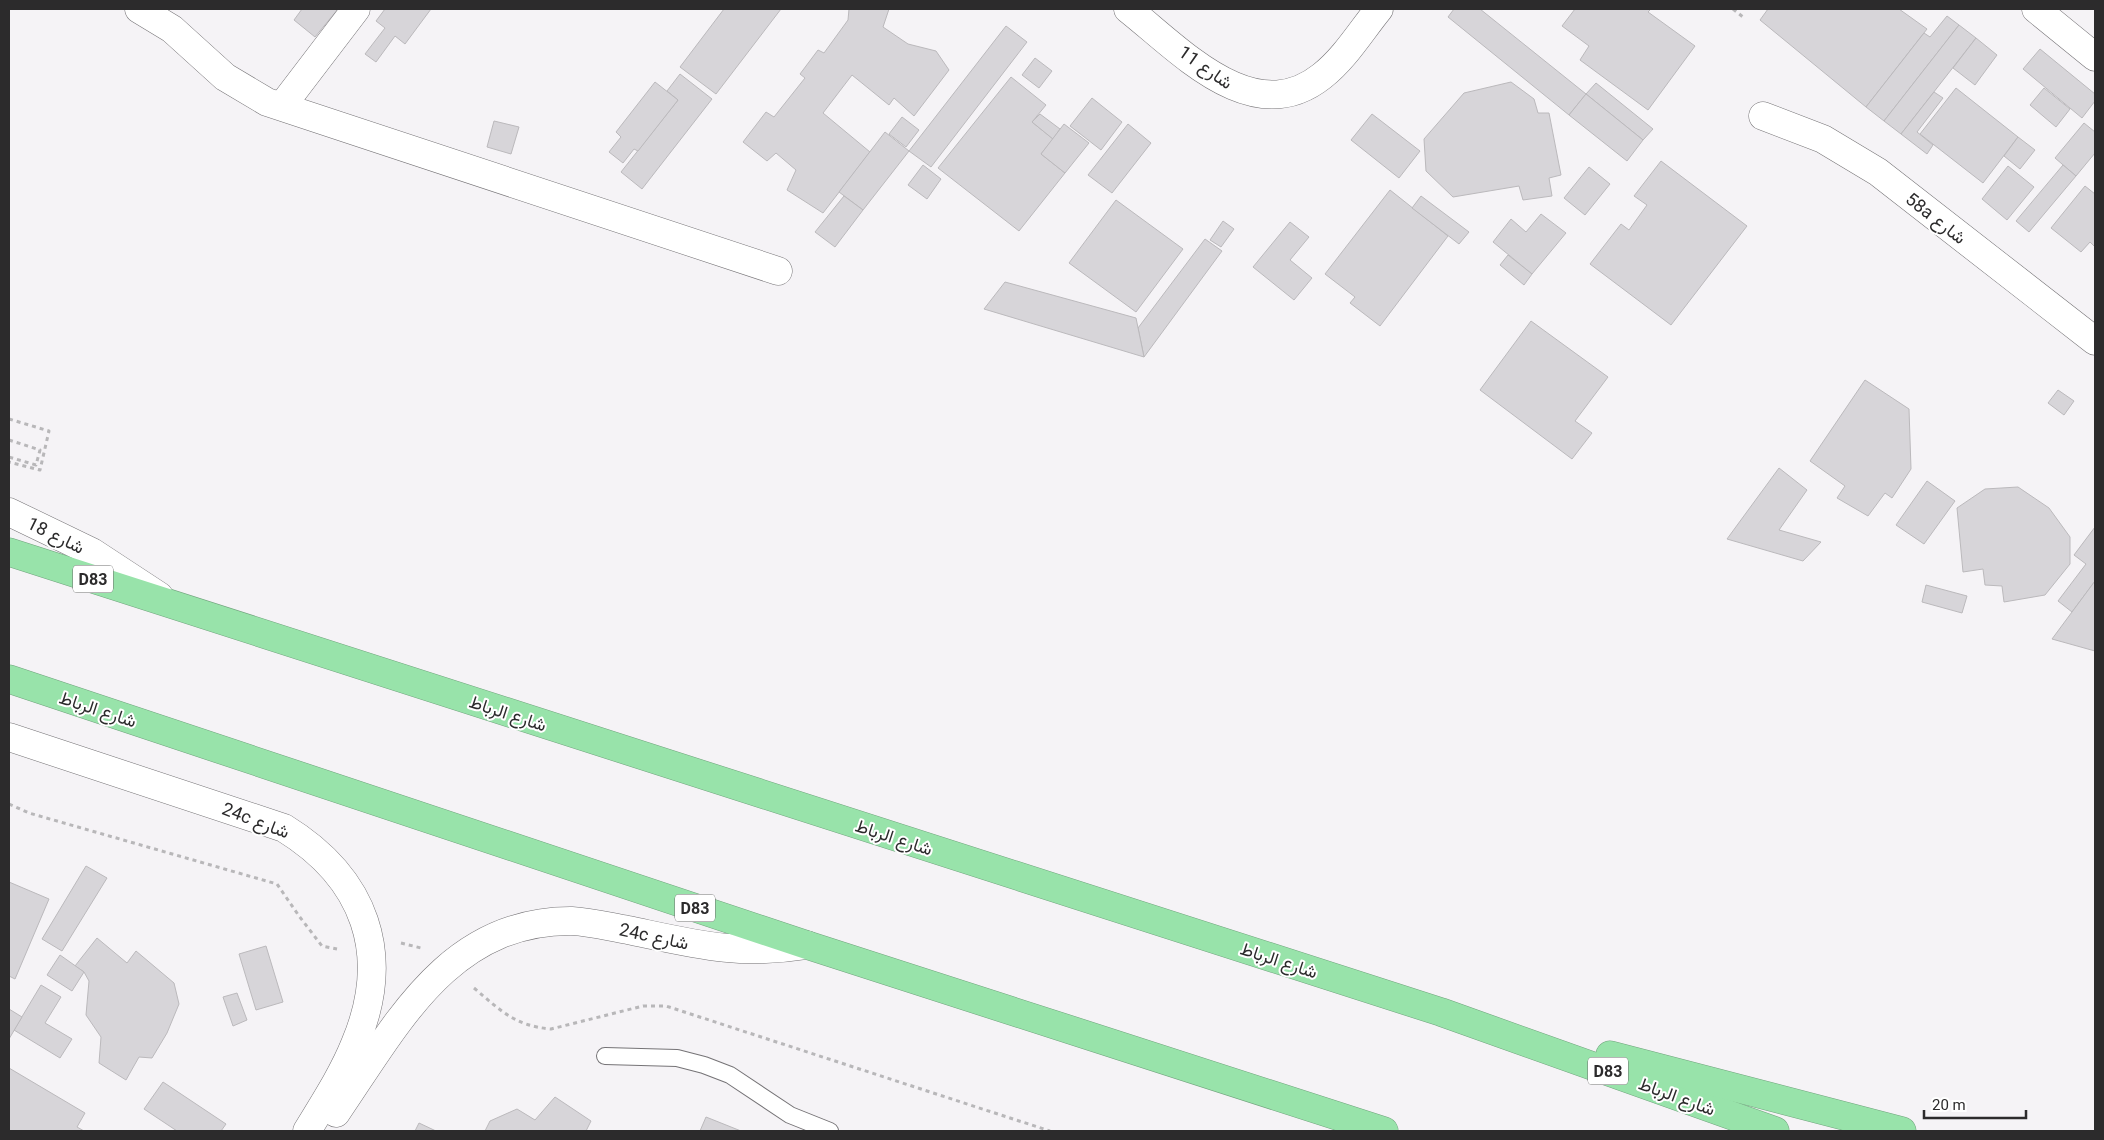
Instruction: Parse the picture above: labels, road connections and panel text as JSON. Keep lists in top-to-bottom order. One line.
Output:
{"streets":{"highway":["D83","شارع الرباط"],"street":["شارع 11","58a شارع","شارع 18","24c شارع"]},"crossings":[["شارع 18","شارع الرباط"],["شارع الرباط","24c شارع"]],"scale_bar":"20 m"}
